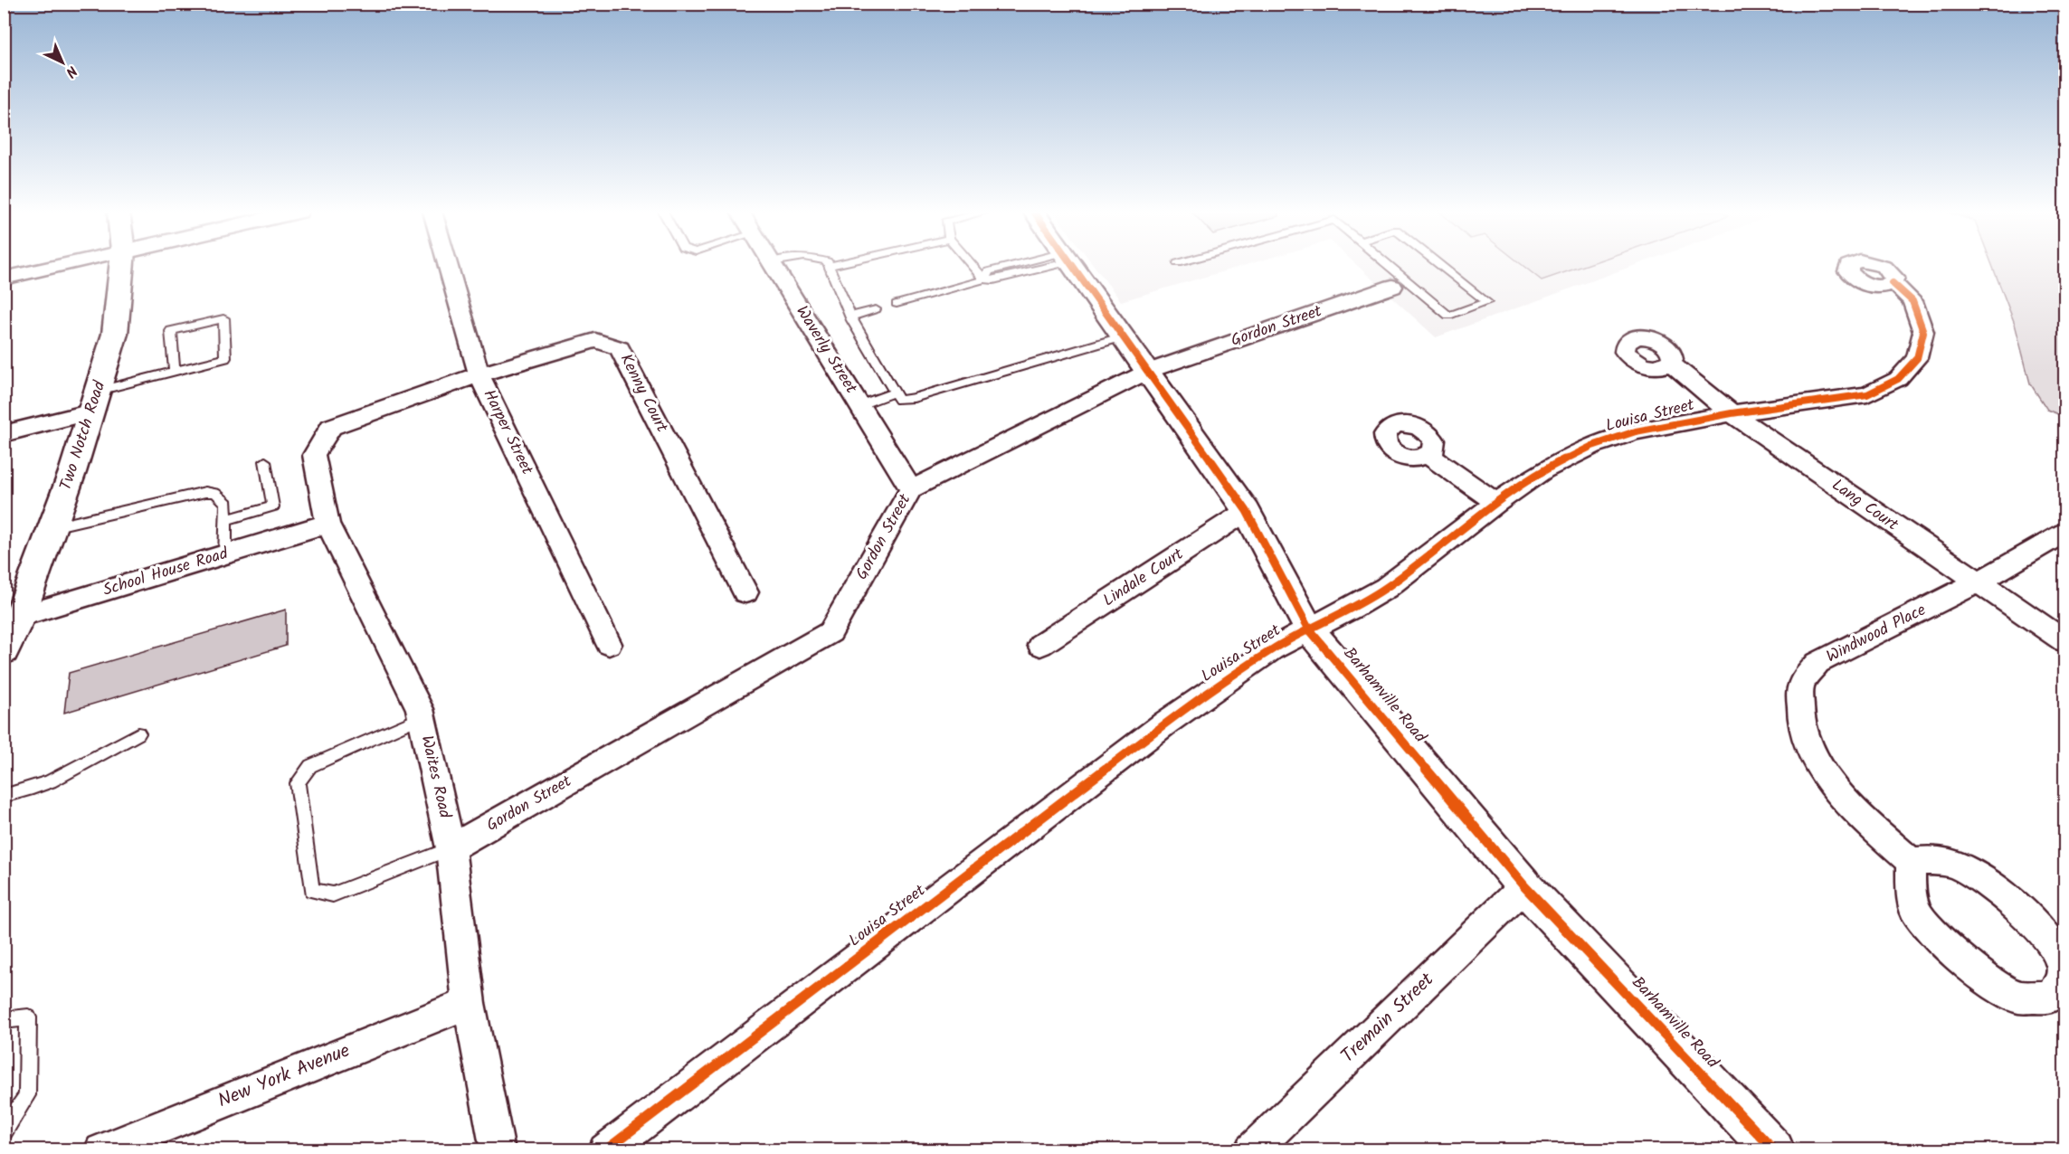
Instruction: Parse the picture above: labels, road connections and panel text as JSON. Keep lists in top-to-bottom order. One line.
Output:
{"streets":{"street":["Gordon Street","Waverly Street","Kenny Court","Louisa Street","Harper Street","Two Notch Road","Lang Court","School House Road","Lindale Court","Windwood Place","Barhamville Road","Waites Road","Tremain Street","New York Avenue"]},"crossings":[["Gordon Street","Waverly Street"],["Gordon Street","Barhamville Road"],["Gordon Street","Waites Road"],["Kenny Court","Harper Street"],["Kenny Court","Waites Road"],["Louisa Street","Lang Court"],["Louisa Street","Barhamville Road"],["Two Notch Road","School House Road"],["Lang Court","Windwood Place"],["School House Road","Waites Road"],["Lindale Court","Barhamville Road"],["Barhamville Road","Tremain Street"],["Waites Road","New York Avenue"]],"north":"bottom right"}
